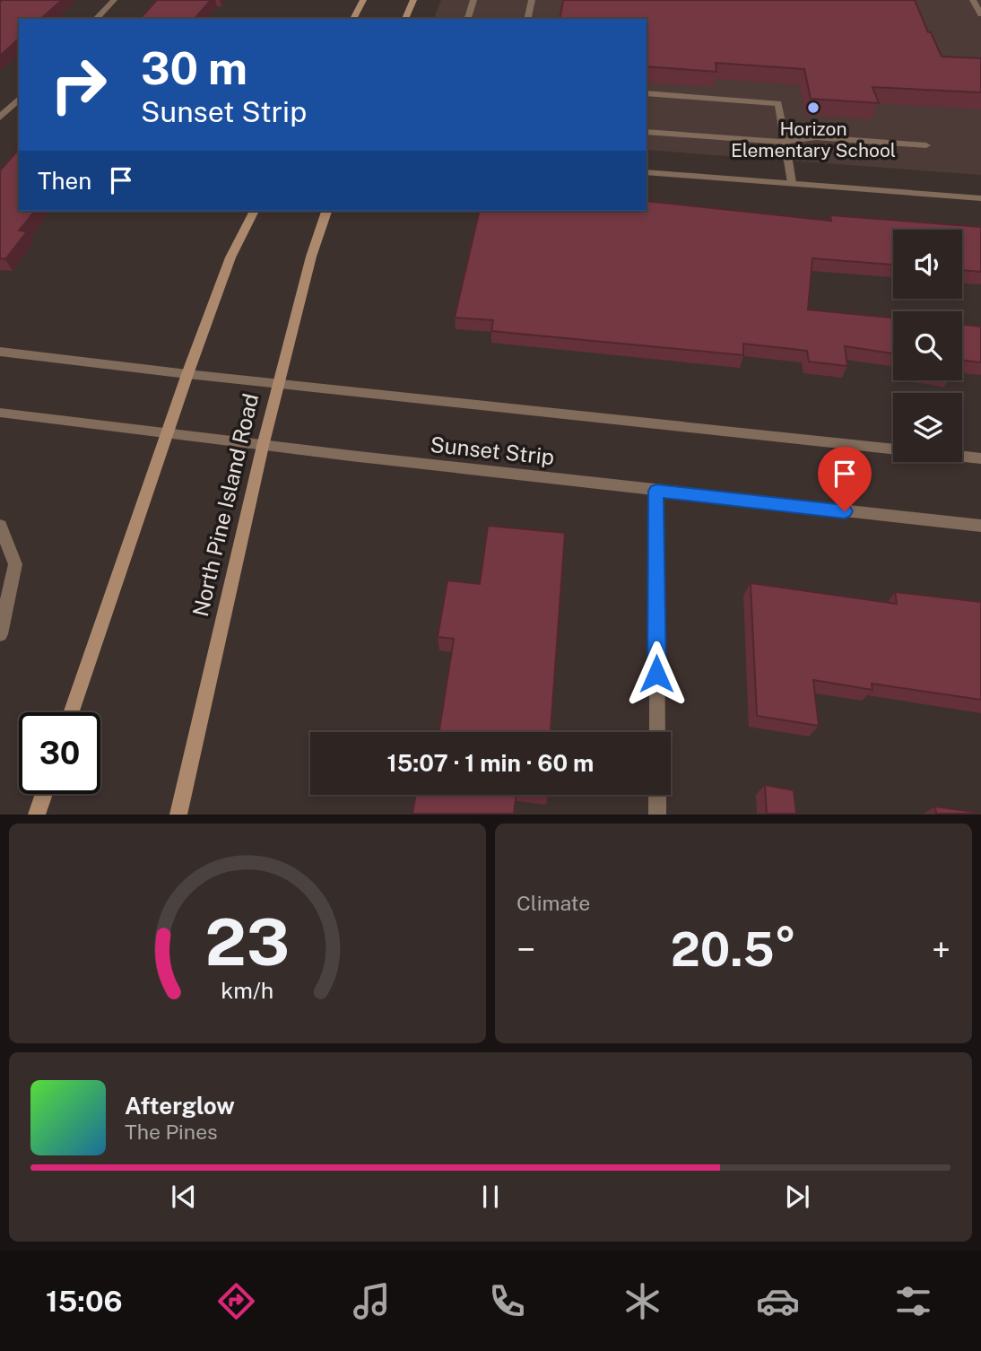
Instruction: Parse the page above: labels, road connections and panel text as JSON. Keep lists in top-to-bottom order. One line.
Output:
{"streets":{"main road":["North Pine Island Road"],"street":["Sunset Strip"]},"crossings":[["Sunset Strip","North Pine Island Road"]],"places":["Horizon Elementary School"],"page":{"turn":["30 m","Sunset Strip"],"then":"Then","limit":"30","trip":"15:07 · 1 min · 60 m","tile":"Climate","heat":["−","20.5°","+"],"song":["Afterglow","The Pines"],"tabs":"15:06","gauge":["23","km/h"]}}
